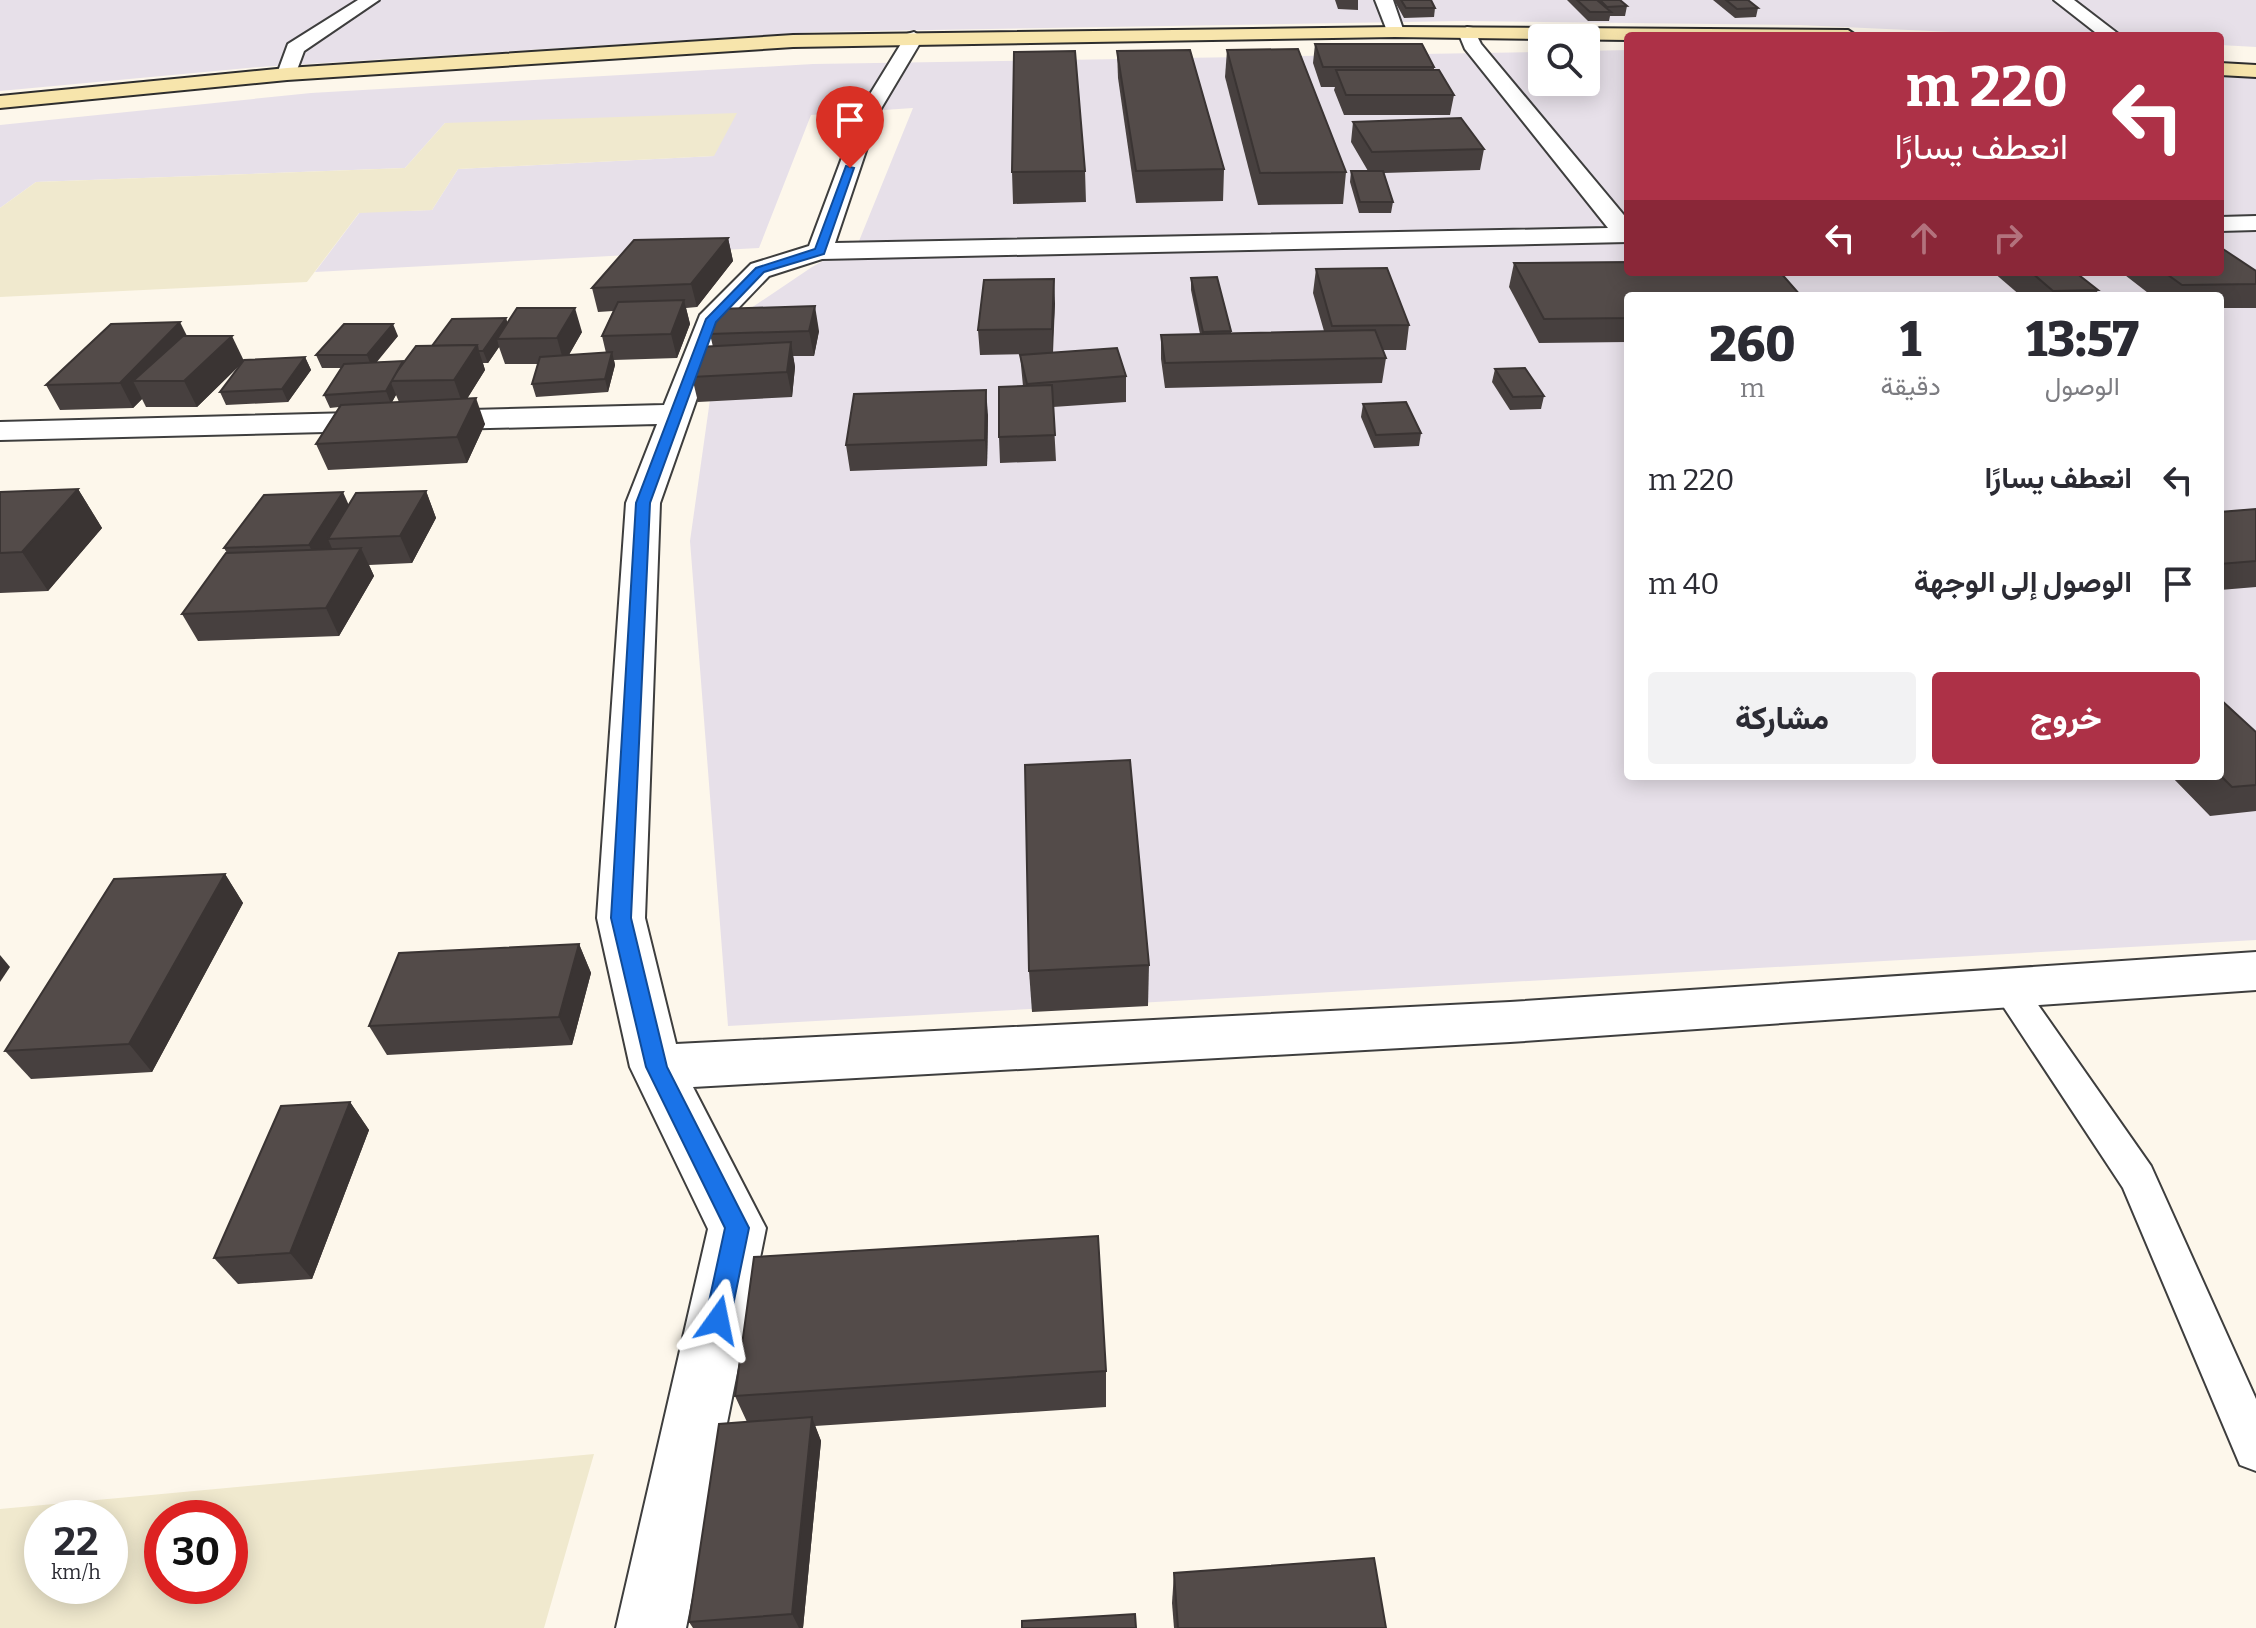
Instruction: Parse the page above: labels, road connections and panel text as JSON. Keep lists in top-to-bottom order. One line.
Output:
{"page":{"turn":["220 m","انعطف يسارًا"],"eta":["13:57","الوصول","1","دقيقة","260","m"],"list":[{"name":"انعطف يسارًا","value":"220 m"},{"name":"الوصول إلى الوجهة","value":"40 m"}],"buttons":["خروج","مشاركة"],"speed":"22 km/h","limit":"30"}}
